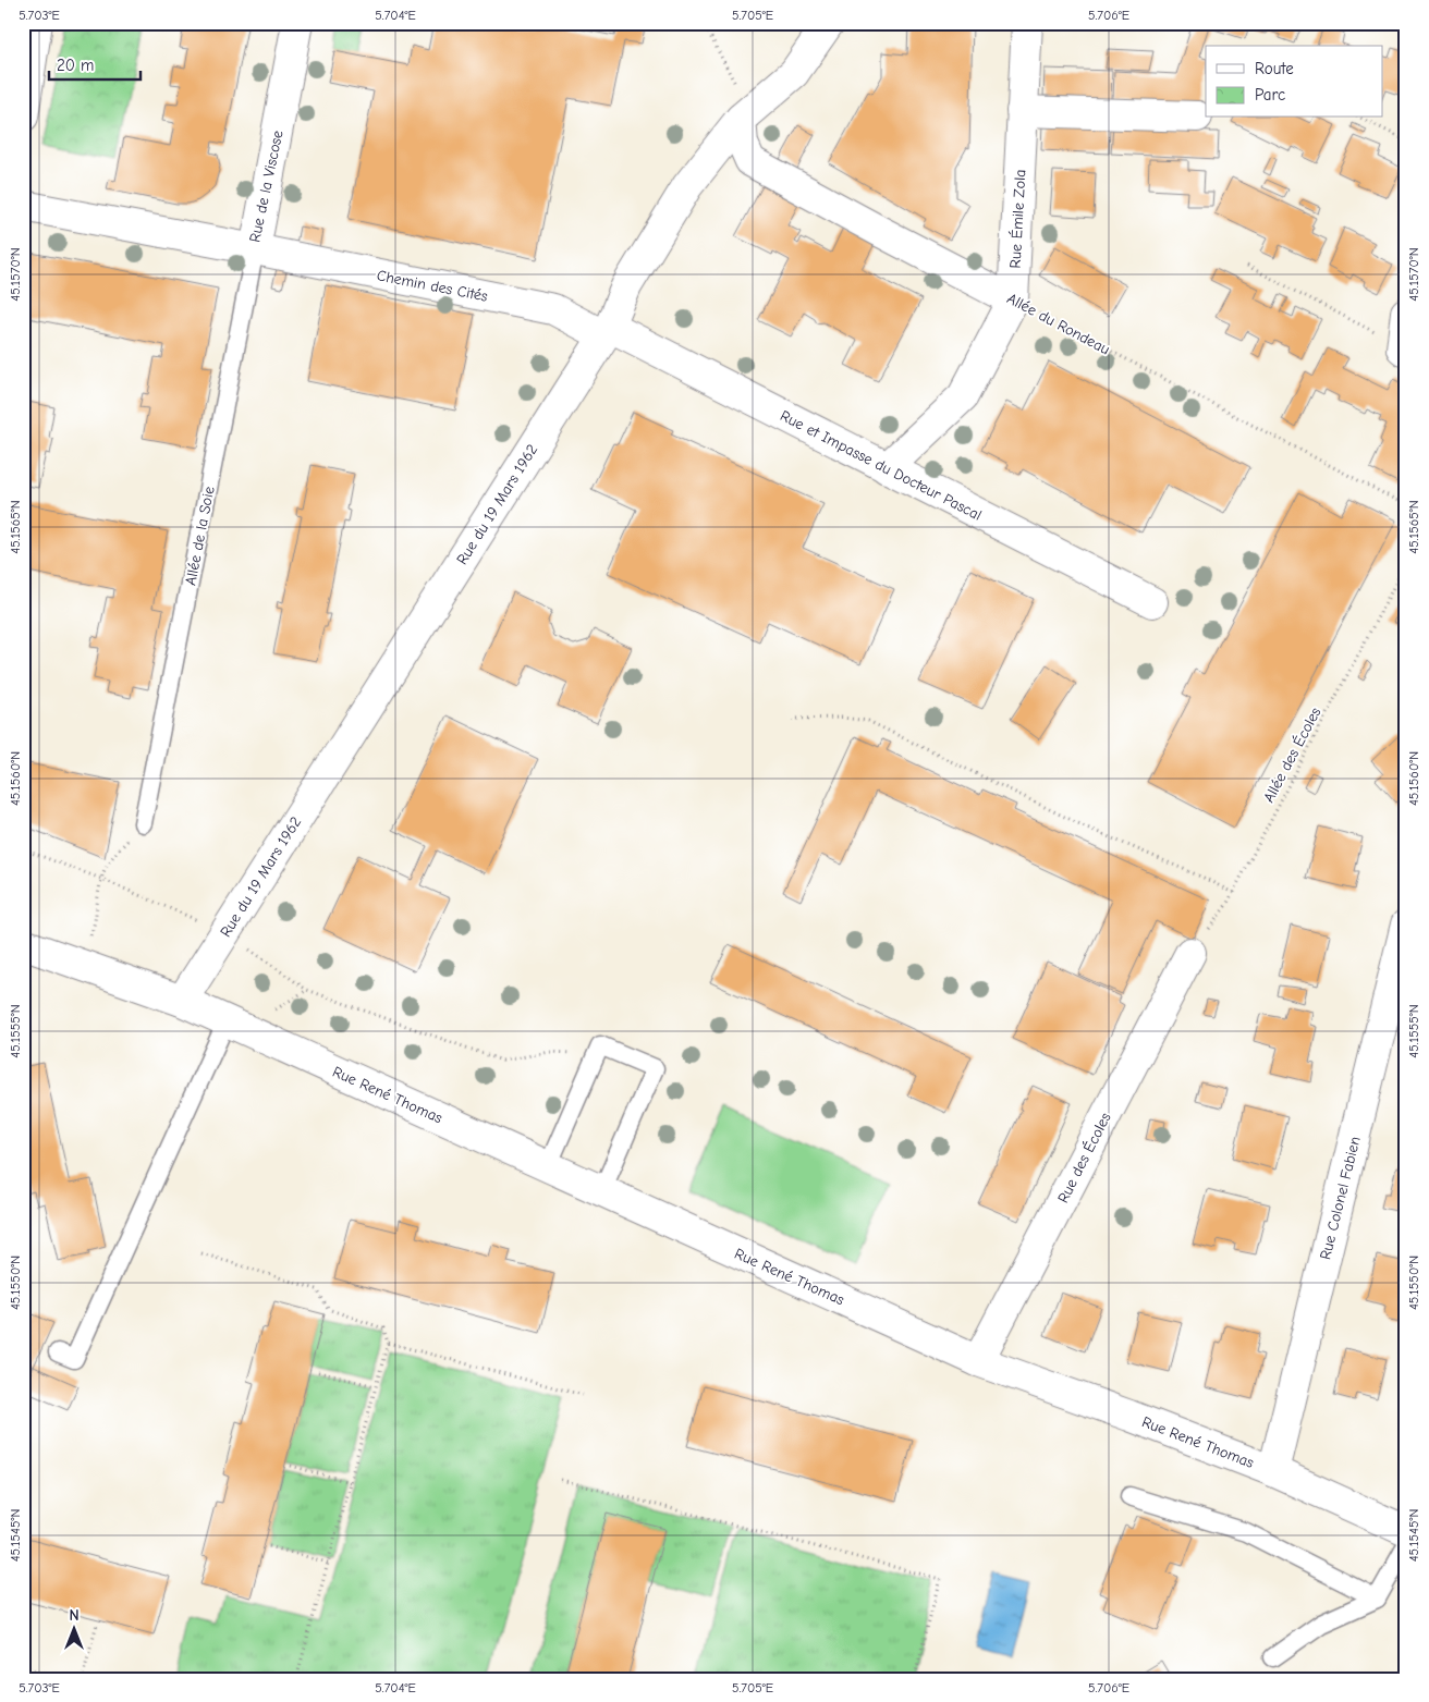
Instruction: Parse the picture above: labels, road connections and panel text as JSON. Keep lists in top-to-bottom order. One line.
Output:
{"streets":{"street":["Rue de la Viscose","Rue Émile Zola","Chemin des Cités","Allée du Rondeau","Rue et Impasse du Docteur Pascal","Rue du 19 Mars 1962","Rue René Thomas","Rue des Écoles","Rue Colonel Fabien"],"lane":["Allée de la Soie"],"path":["Allée des Écoles"]},"crossings":[["Rue de la Viscose","Chemin des Cités"],["Rue de la Viscose","Allée de la Soie"],["Rue Émile Zola","Allée du Rondeau"],["Rue Émile Zola","Rue et Impasse du Docteur Pascal"],["Chemin des Cités","Rue et Impasse du Docteur Pascal"],["Chemin des Cités","Rue du 19 Mars 1962"],["Chemin des Cités","Allée de la Soie"],["Allée du Rondeau","Rue du 19 Mars 1962"],["Rue et Impasse du Docteur Pascal","Rue du 19 Mars 1962"],["Rue du 19 Mars 1962","Rue René Thomas"],["Allée des Écoles","Rue des Écoles"],["Rue René Thomas","Rue des Écoles"],["Rue René Thomas","Rue Colonel Fabien"]],"legend":["Route","Parc"],"scale_bar":"20 m","north":"top","coordinates":["5.703°E","5.704°E","5.705°E","5.706°E","45.1570°N","45.1565°N","45.1560°N","45.1555°N","45.1550°N","45.1545°N"]}
